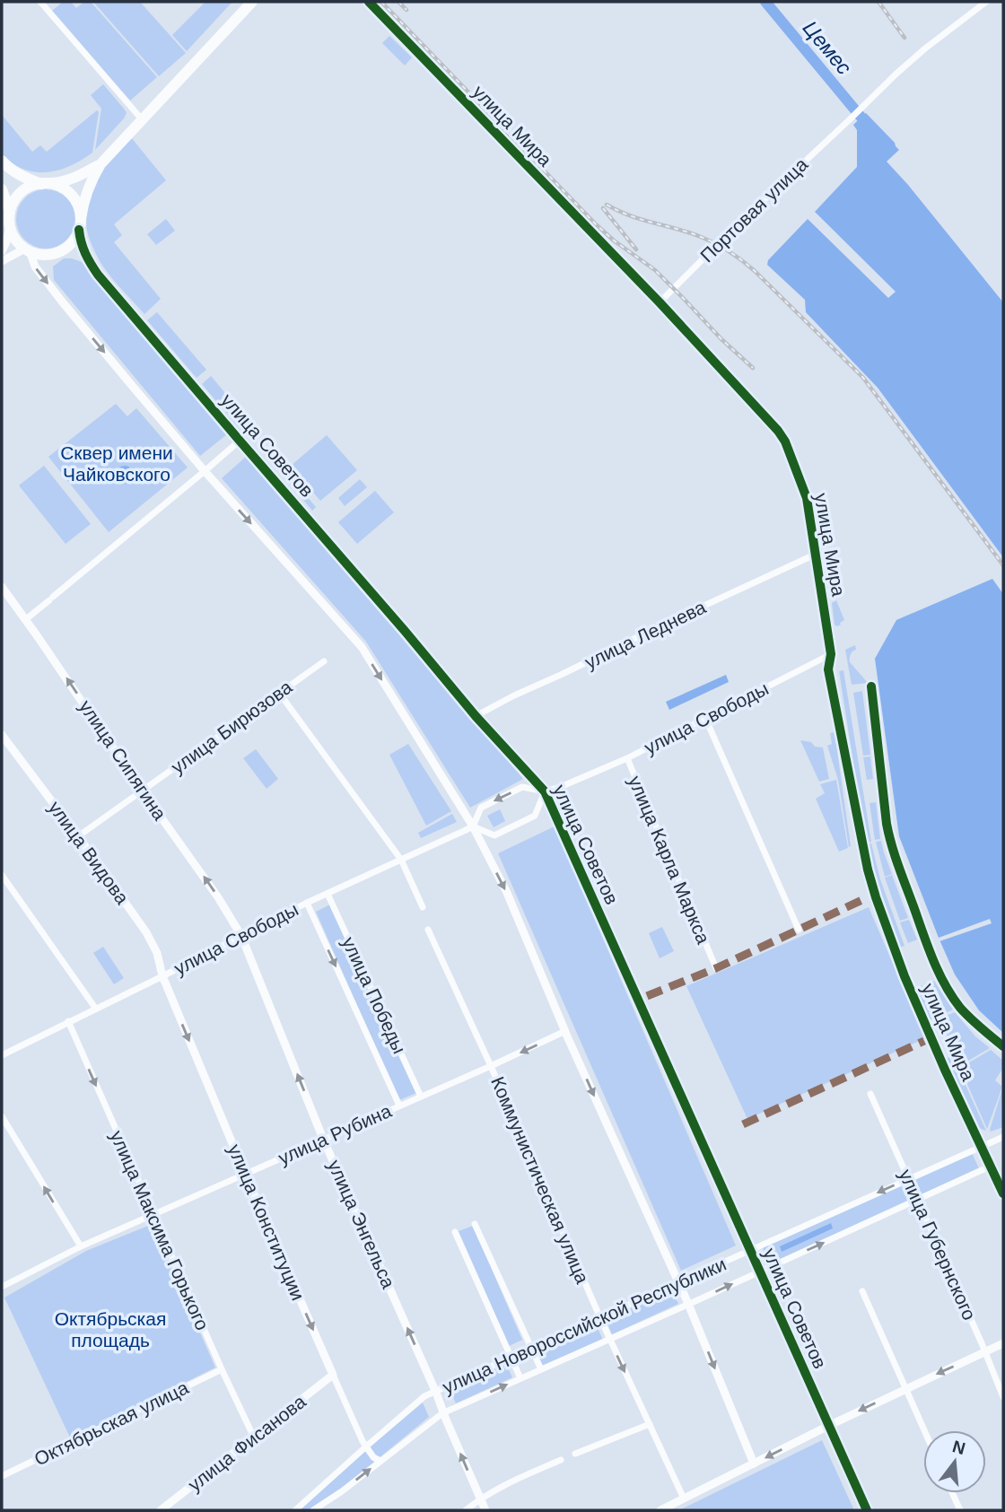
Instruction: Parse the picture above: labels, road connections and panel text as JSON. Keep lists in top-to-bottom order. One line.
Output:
{"streets":{"street":["улица Мира","Портовая улица","улица Советов","улица Леднева","улица Свободы","улица Бирюзова","улица Сипягина","улица Видова","улица Карла Маркса","улица Победы","улица Рубина","Коммунистическая улица","улица Конституции","улица Энгельса","улица Максима Горького","улица Губернского","улица Новороссийской Республики","Октябрьская улица","улица Фисанова"]},"crossings":[["улица Мира","Портовая улица"],["улица Мира","улица Леднева"],["улица Мира","улица Свободы"],["улица Мира","улица Новороссийской Республики"],["улица Советов","улица Леднева"],["улица Советов","улица Свободы"],["улица Советов","улица Новороссийской Республики"],["улица Свободы","улица Сипягина"],["улица Свободы","улица Видова"],["улица Свободы","улица Карла Маркса"],["улица Свободы","улица Победы"],["улица Свободы","улица Конституции"],["улица Свободы","улица Энгельса"],["улица Свободы","улица Максима Горького"],["улица Бирюзова","улица Сипягина"],["улица Бирюзова","улица Видова"],["улица Сипягина","улица Энгельса"],["улица Видова","улица Конституции"],["улица Победы","улица Рубина"],["улица Рубина","Коммунистическая улица"],["улица Рубина","улица Конституции"],["улица Рубина","улица Энгельса"],["улица Рубина","улица Максима Горького"],["Коммунистическая улица","улица Новороссийской Республики"],["улица Конституции","улица Новороссийской Республики"],["улица Конституции","улица Фисанова"],["улица Энгельса","улица Новороссийской Республики"],["улица Максима Горького","Октябрьская улица"],["улица Максима Горького","улица Фисанова"],["улица Губернского","улица Новороссийской Республики"]],"one_way":["улица Сипягина","улица Конституции","улица Энгельса","улица Максима Горького"],"water":["Цемес"],"parks":["Сквер имени Чайковского","Октябрьская площадь"],"north":"top"}
